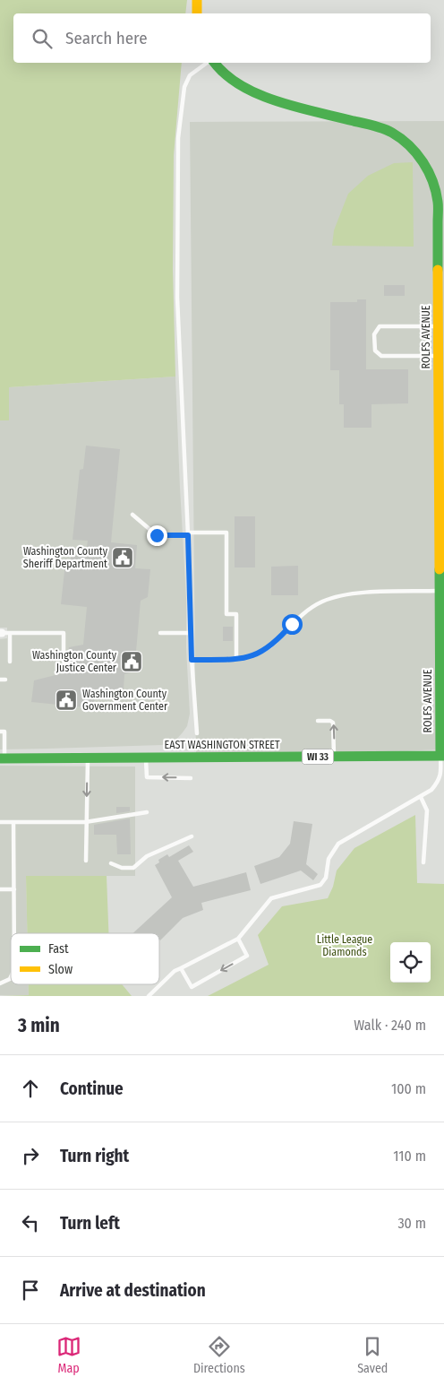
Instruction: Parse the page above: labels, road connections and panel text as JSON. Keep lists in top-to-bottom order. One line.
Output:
{"streets":{"street":["ROLFS AVENUE","EAST WASHINGTON STREET","WI 33"]},"crossings":[["ROLFS AVENUE","EAST WASHINGTON STREET"]],"parks":["Little League Diamonds"],"places":{"public building":["Washington County Sheriff Department","Washington County Justice Center","Washington County Government Center"]},"legend":["Fast","Slow"],"page":{"search":"Search here","heading":["3 min","Walk · 240 m"],"list":[["Continue","100 m"],["Turn right","110 m"],["Turn left","30 m"],"Arrive at destination"],"nav":["Map","Directions","Saved"]}}
